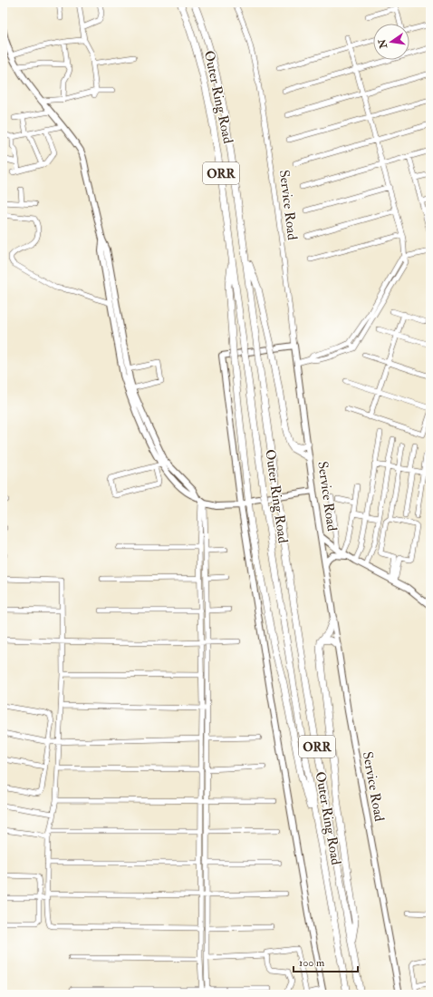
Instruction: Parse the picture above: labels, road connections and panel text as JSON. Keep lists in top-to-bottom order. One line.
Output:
{"streets":{"highway":["Outer Ring Road","ORR"],"main road":["Service Road"]},"scale_bar":"100 m","north":"left"}
